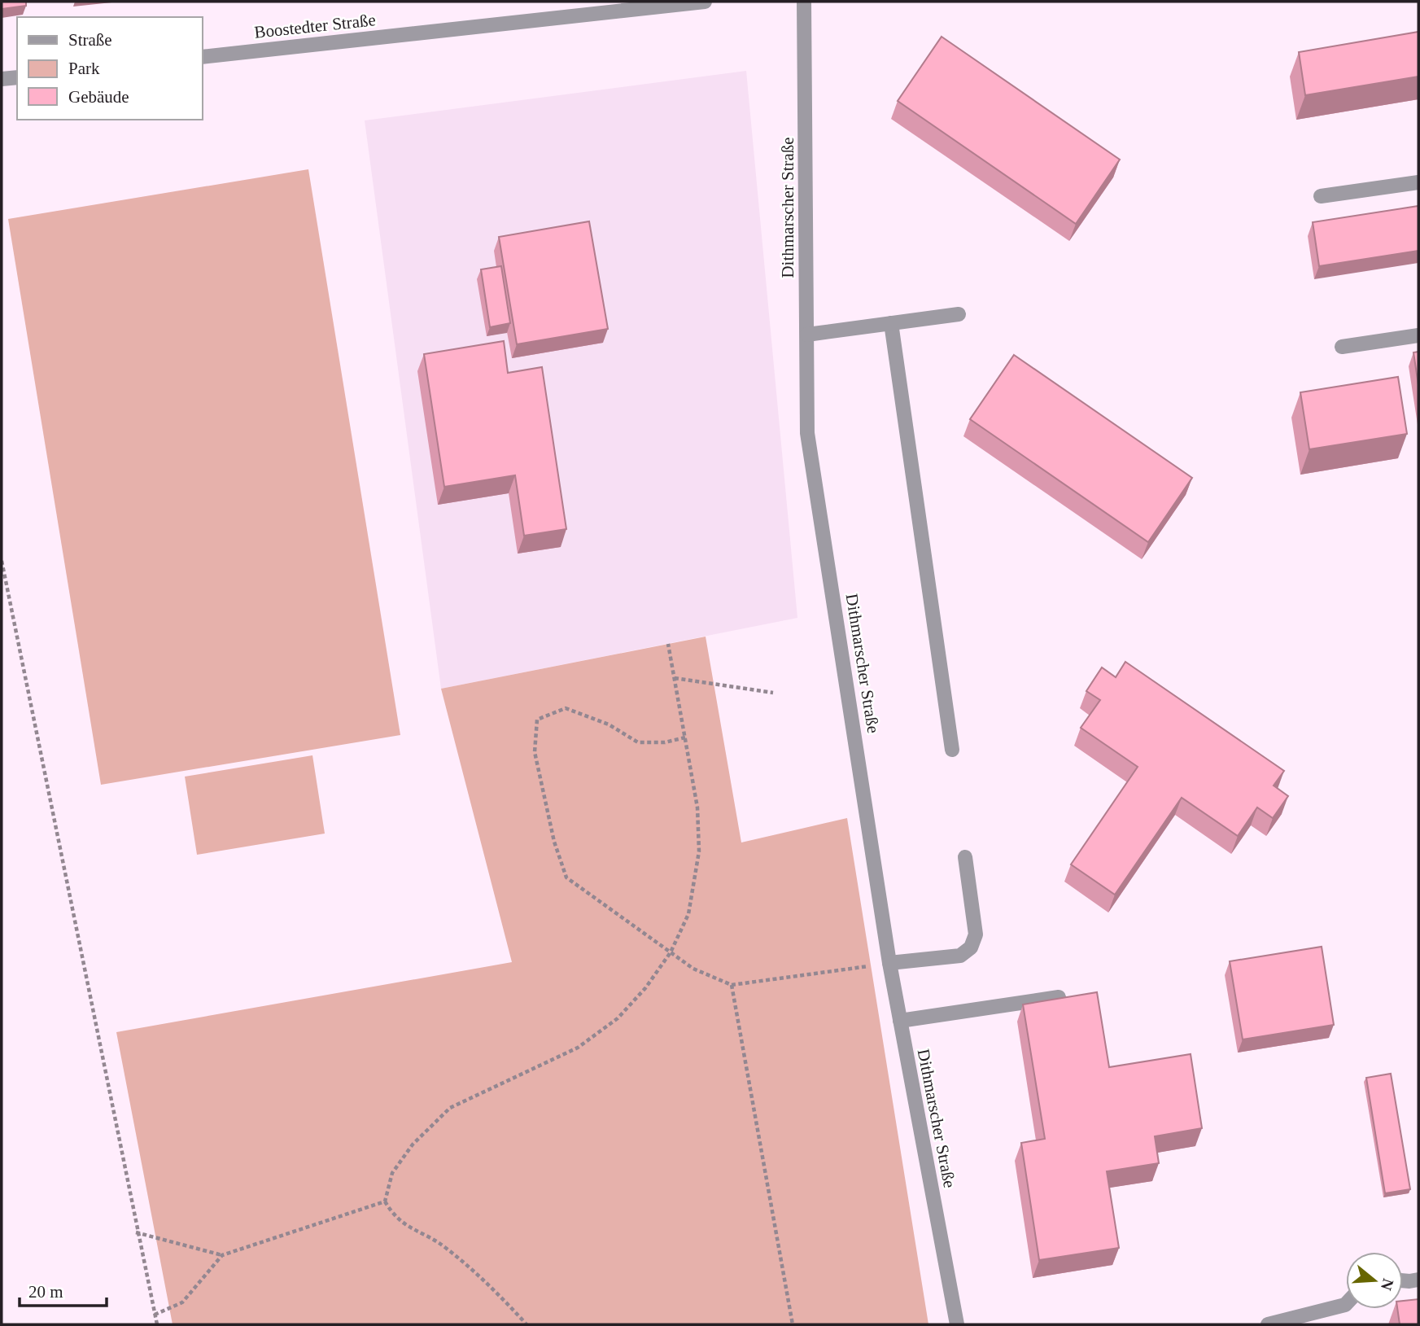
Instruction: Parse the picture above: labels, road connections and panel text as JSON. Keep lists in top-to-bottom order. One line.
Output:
{"streets":{"street":["Boostedter Straße","Dithmarscher Straße"]},"legend":["Straße","Park","Gebäude"],"scale_bar":"20 m","north":"right"}
